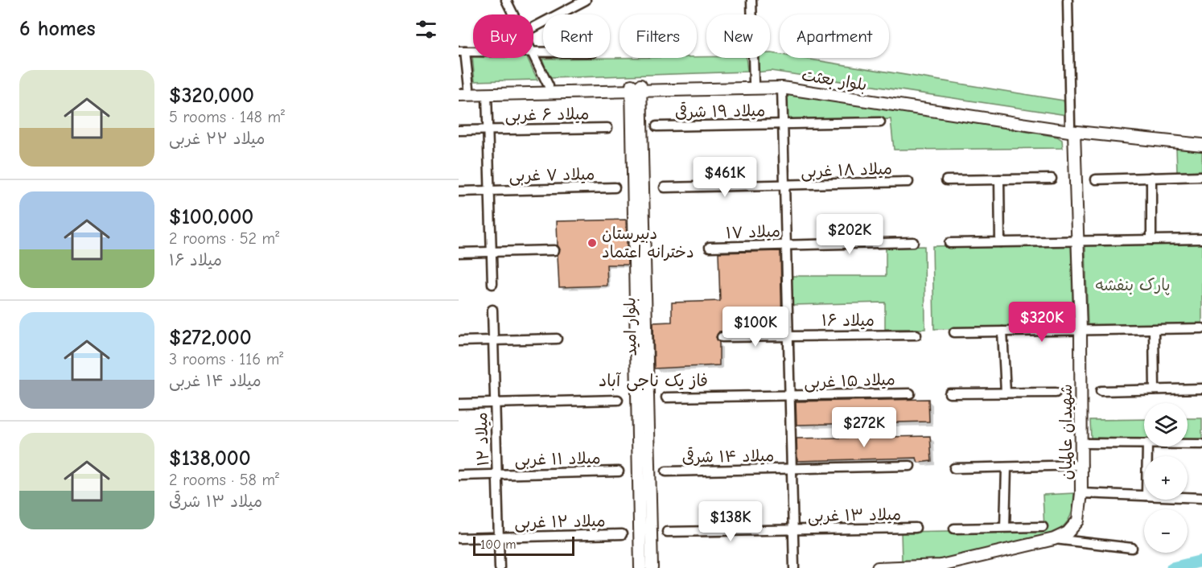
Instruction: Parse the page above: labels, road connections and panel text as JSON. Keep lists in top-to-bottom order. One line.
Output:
{"streets":{"main road":["بلوار بعثت","بلوار امید","شهیدان عالمیان"],"street":["میلاد ۱۹ شرقی","میلاد ۶ غربی","میلاد ۱۸ غربی","میلاد ۷ غربی","میلاد ۱۷","میلاد ۱۶","میلاد ۱۵ غربی","میلاد ۱۲","میلاد ۱۴ شرقی","میلاد ۱۱ غربی","میلاد ۱۳ غربی","میلاد ۱۲ غربی"]},"crossings":[["بلوار بعثت","بلوار امید"],["بلوار بعثت","شهیدان عالمیان"],["میلاد ۱۲","میلاد ۱۱ غربی"],["میلاد ۱۲","میلاد ۱۲ غربی"]],"districts":["فاز یک ناجی آباد"],"parks":["پارک بنفشه"],"places":["دبیرستان دخترانه اعتماد"],"scale_bar":"100 m","page":{"heading":"6 homes","chip":["Buy","Rent","Filters","New","Apartment"],"list":[{"name":"$320,000","note":"5 rooms · 148 m² · میلاد ۲۲ غربی"},{"name":"$100,000","note":"2 rooms · 52 m² · میلاد ۱۶"},{"name":"$272,000","note":"3 rooms · 116 m² · میلاد ۱۴ غربی"},{"name":"$138,000","note":"2 rooms · 58 m² · میلاد ۱۳ شرقی"}],"price":["$461K","$202K","$320K","$100K","$272K","$138K"],"map_buttons":["+","−"],"scale":"100 m"}}
